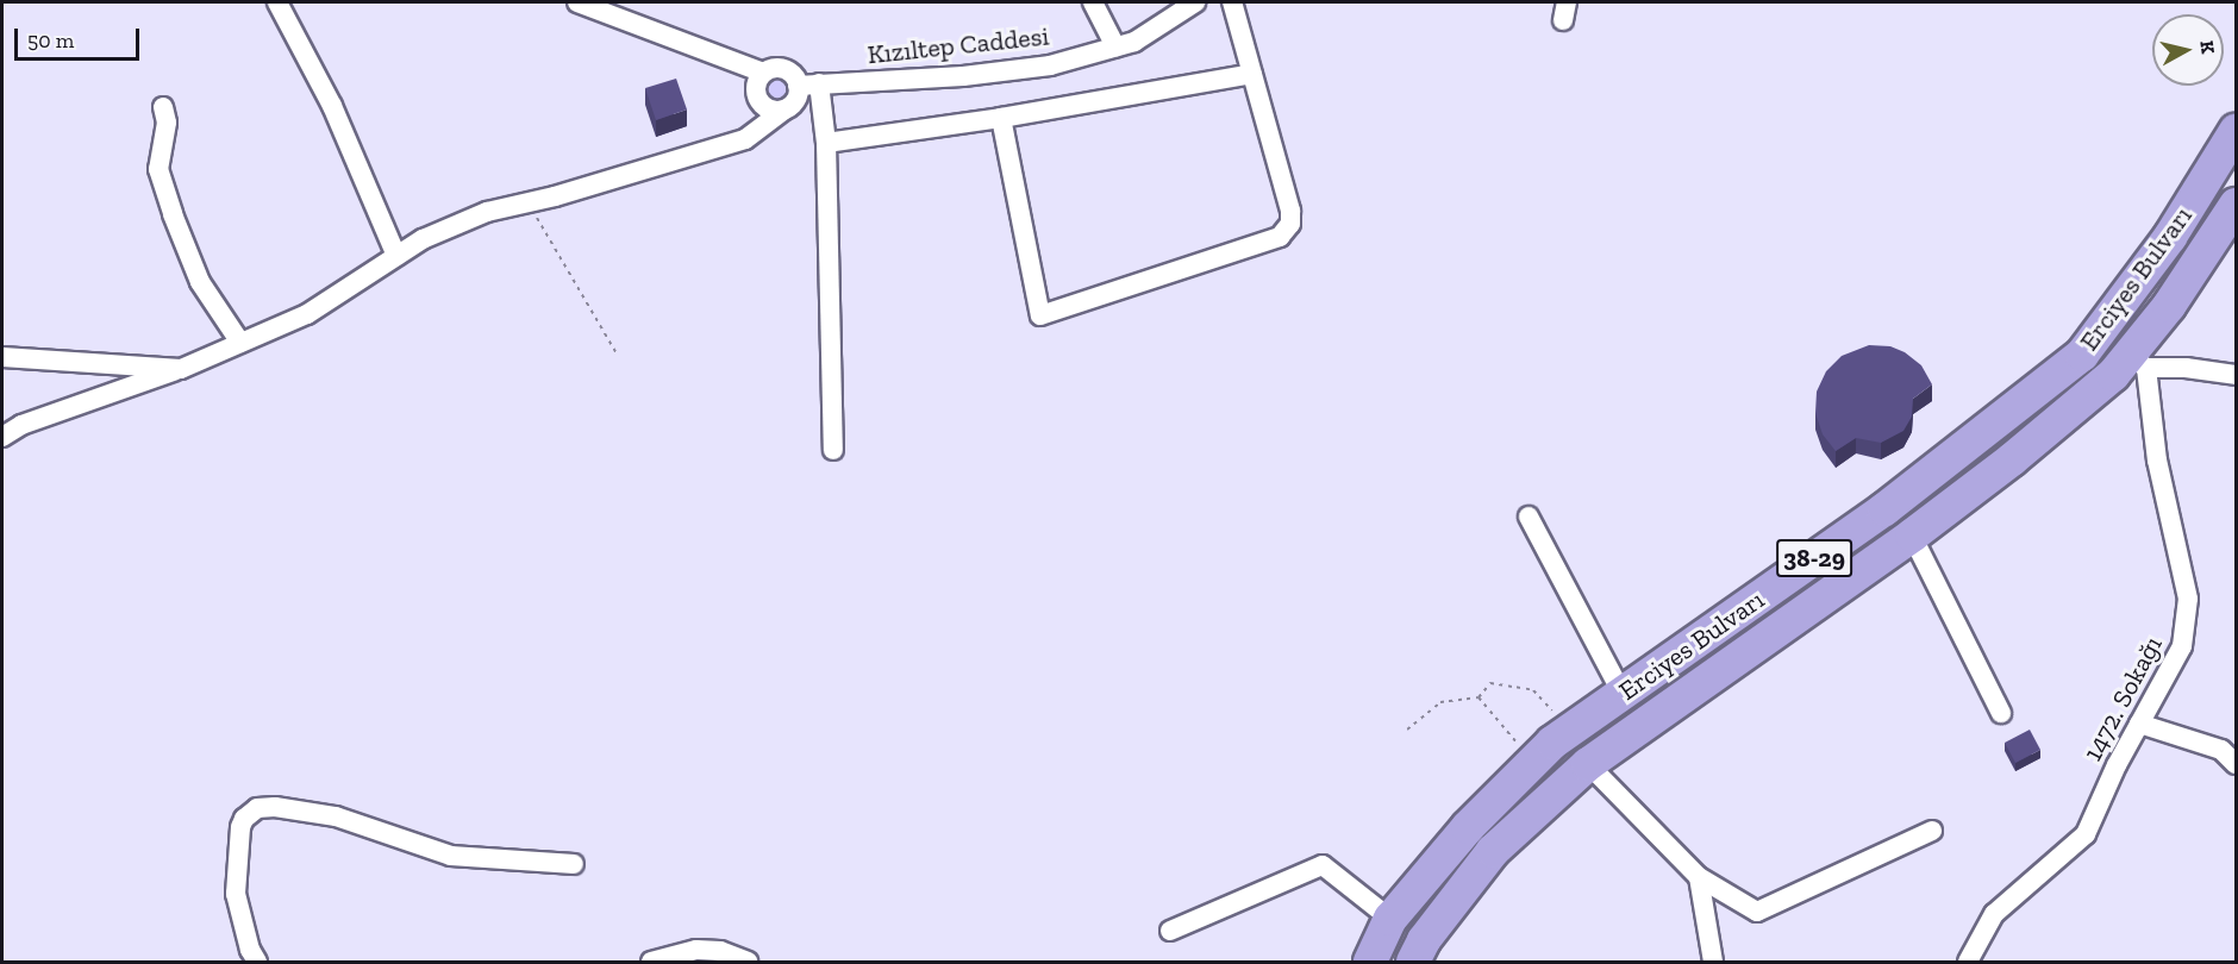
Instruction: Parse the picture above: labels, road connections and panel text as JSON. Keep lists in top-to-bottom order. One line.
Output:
{"streets":{"highway":["Erciyes Bulvarı","38-29"],"street":["Kızıltep Caddesi","1472. Sokağı"]},"crossings":[["Erciyes Bulvarı","1472. Sokağı"]],"scale_bar":"50 m","north":"right"}
